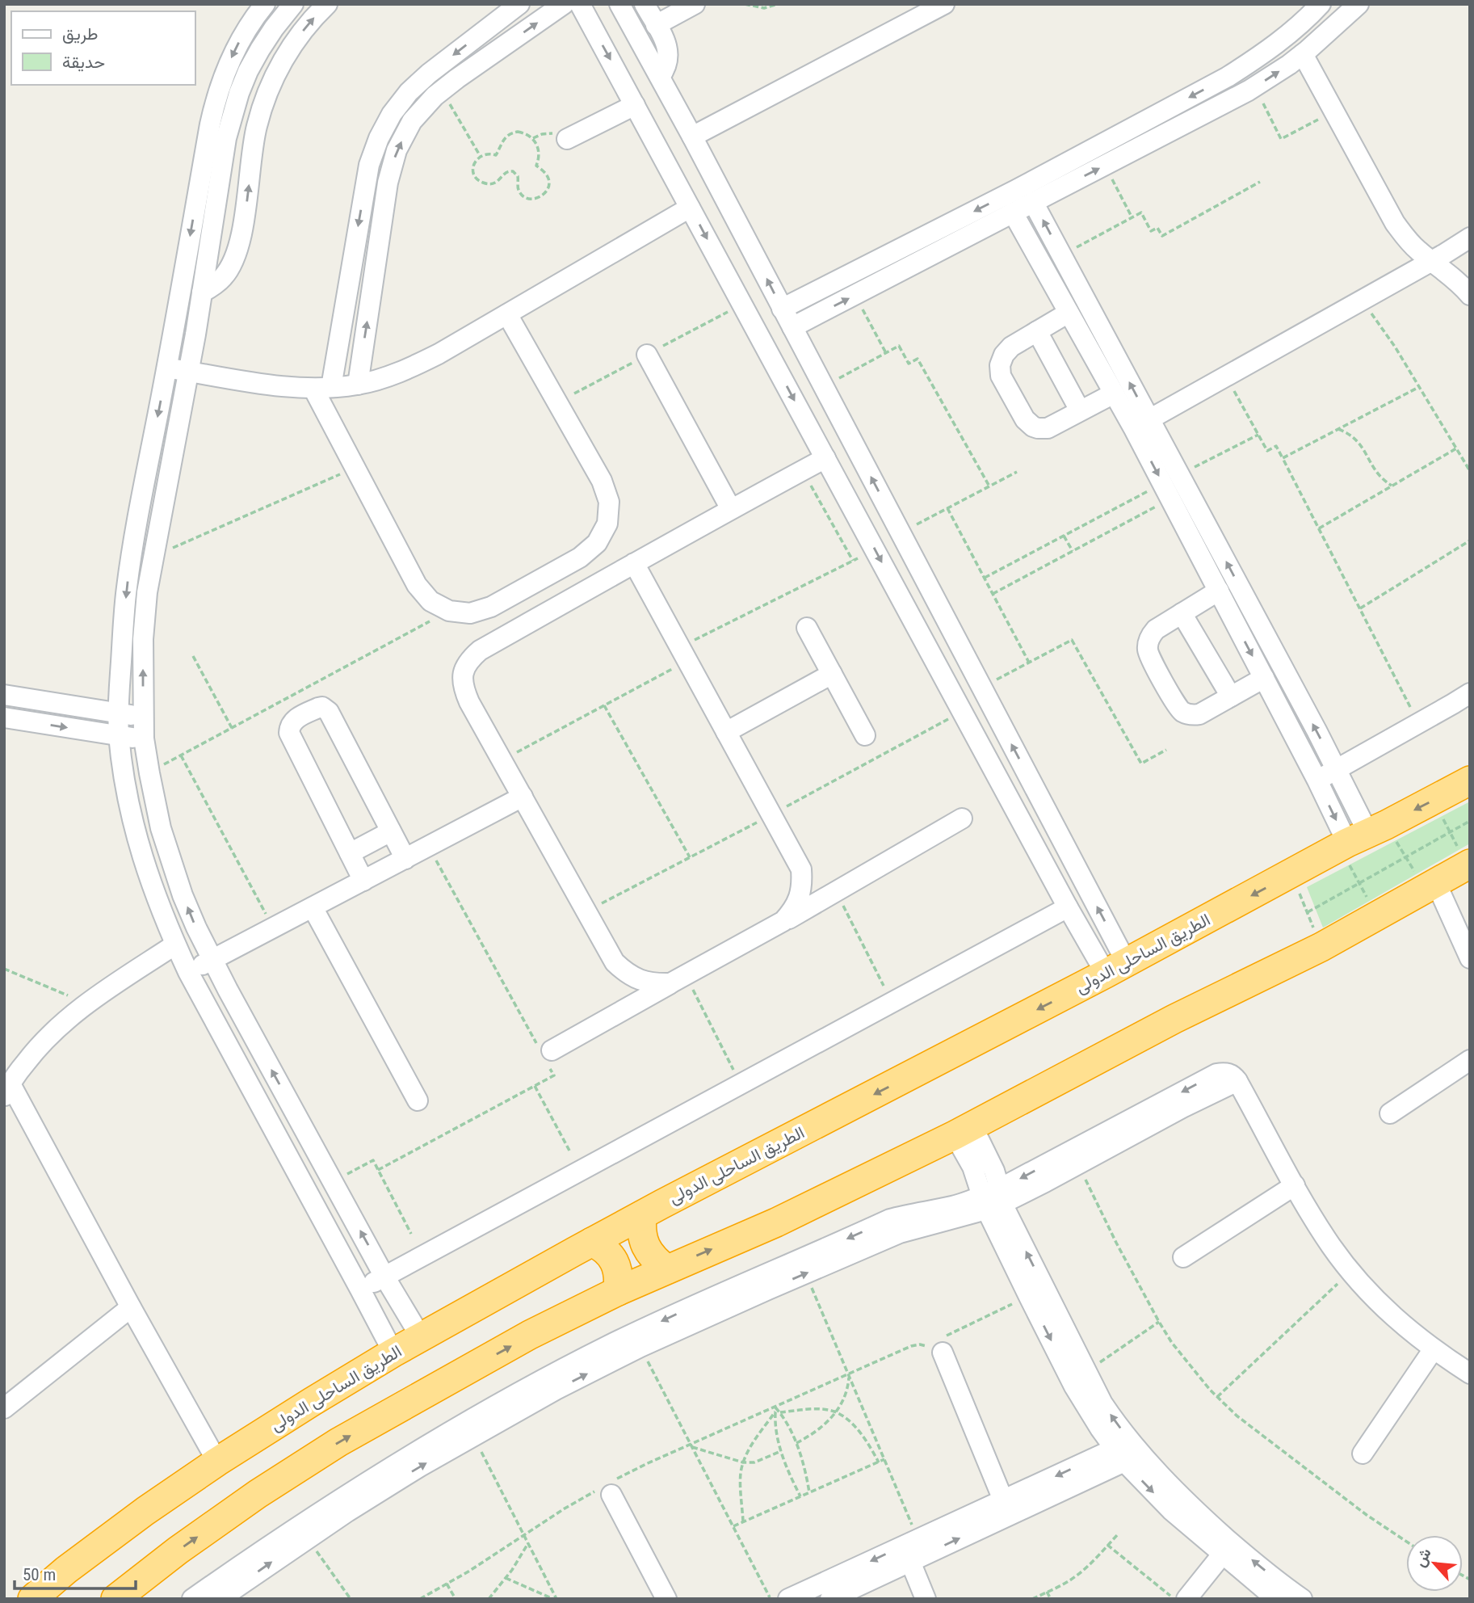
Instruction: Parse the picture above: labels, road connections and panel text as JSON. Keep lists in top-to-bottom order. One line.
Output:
{"streets":{"highway":["الطريق الساحلى الدولى"]},"legend":["طريق","حديقة"],"scale_bar":"50 m","north":"top left"}
